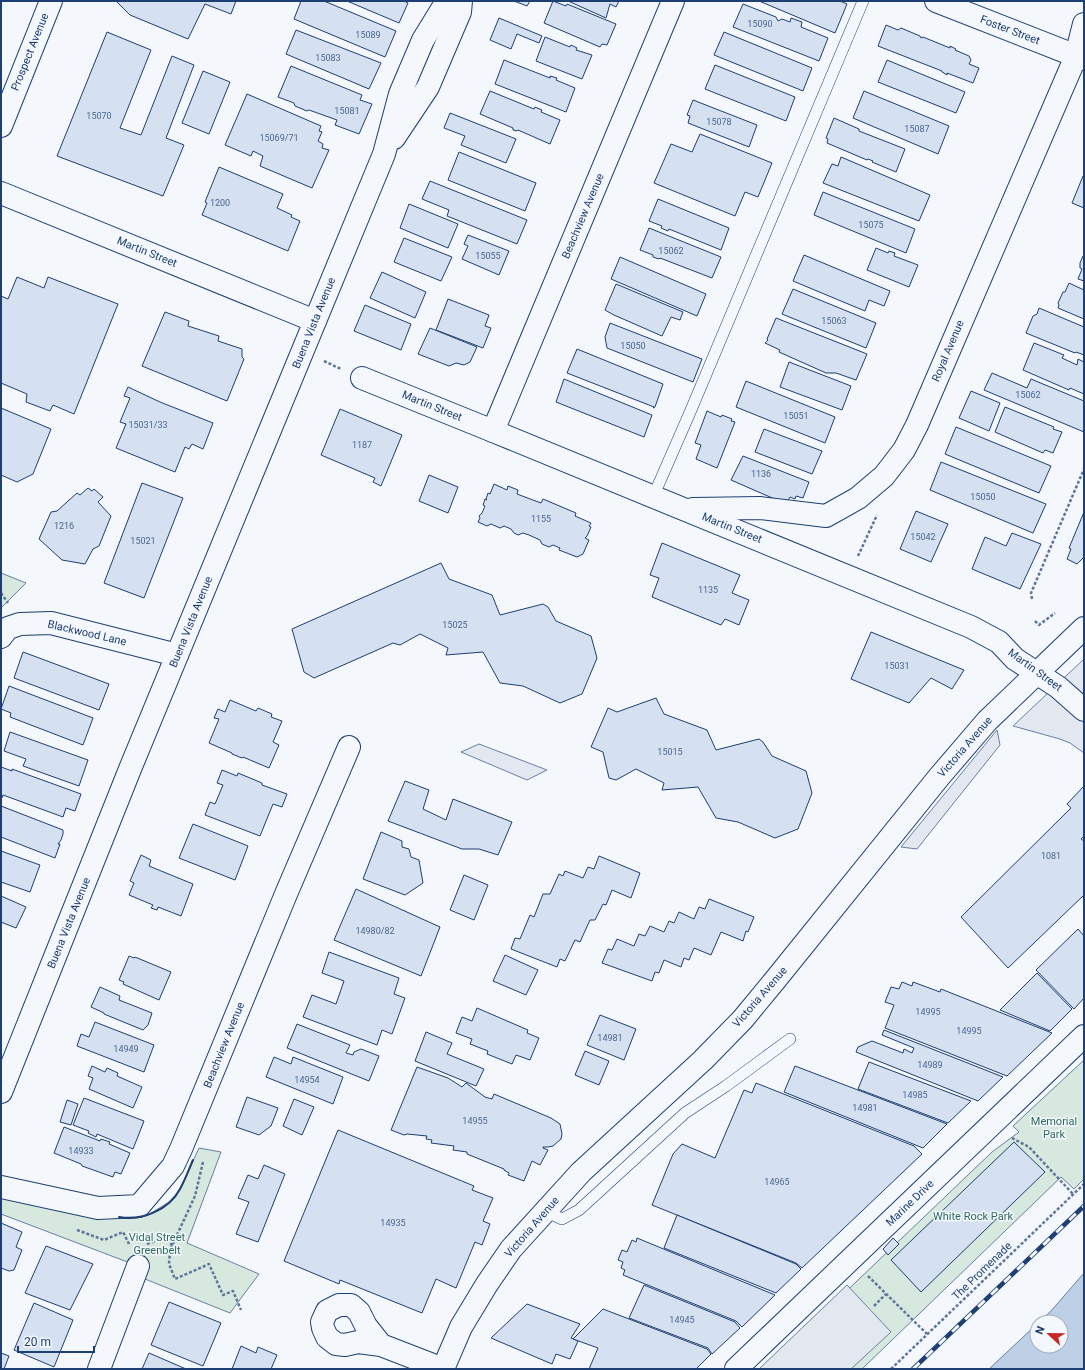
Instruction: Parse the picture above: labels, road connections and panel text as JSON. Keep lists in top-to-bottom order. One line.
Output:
{"streets":{"street":["Foster Street","Prospect Avenue","Beachview Avenue","Martin Street","Buena Vista Avenue","Royal Avenue","Blackwood Lane","Victoria Avenue","Marine Drive"],"path":["The Promenade"]},"crossings":[["Foster Street","Royal Avenue"],["Beachview Avenue","Martin Street"],["Martin Street","Buena Vista Avenue"],["Martin Street","Royal Avenue"],["Martin Street","Victoria Avenue"],["Buena Vista Avenue","Blackwood Lane"]],"parks":["Memorial Park","White Rock Park","Vidal Street Greenbelt"],"house_numbers":["15090","15089","15083","15081","15070","15078","15087","15069/71","1200","15075","15062","15055","15063","15050","15062","15051","15031/33","1187","1136","15050","1155","1216","15042","15021","1135","15025","15031","15015","1081","14980/82","14995","14995","14981","14949","14989","14954","14985","14981","14955","14933","14965","14935","14945"],"scale_bar":"20 m","north":"left"}
